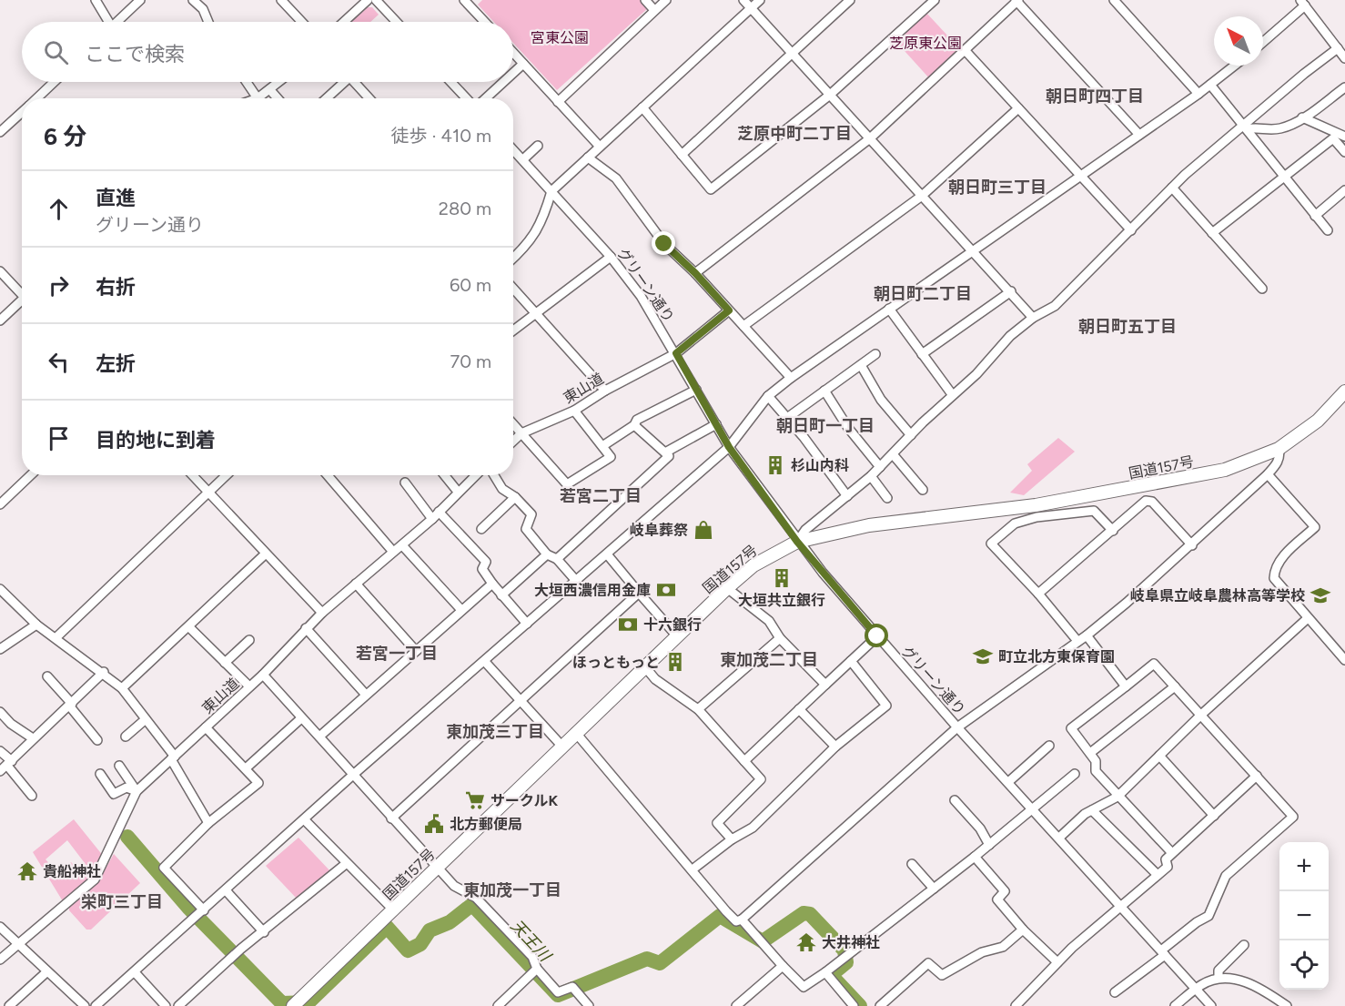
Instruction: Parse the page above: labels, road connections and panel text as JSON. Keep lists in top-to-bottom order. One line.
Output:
{"streets":{"highway":["国道157号"],"street":["グリーン通り","東山道"]},"crossings":[["グリーン通り","東山道"],["グリーン通り","国道157号"]],"districts":["朝日町四丁目","芝原中町二丁目","朝日町三丁目","朝日町二丁目","朝日町五丁目","朝日町一丁目","若宮二丁目","若宮一丁目","東加茂二丁目","東加茂三丁目","東加茂一丁目","栄町三丁目"],"water":["天王川"],"parks":["宮東公園","芝原東公園"],"places":{"building":["杉山内科","大垣共立銀行","ほっともっと"],"shop":["岐阜葬祭"],"bank":["大垣西濃信用金庫","十六銀行"],"school or university":["岐阜県立岐阜農林高等学校","町立北方東保育園"],"supermarket":["サークルK"],"public building":["北方郵便局"],"temple":["貴船神社","大井神社"]},"north":"top left","page":{"search":"ここで検索","heading":["6 分","徒歩 · 410 m"],"list":[["直進","グリーン通り","280 m"],["右折","60 m"],["左折","70 m"],"目的地に到着"],"map_buttons":["+","−"]}}
